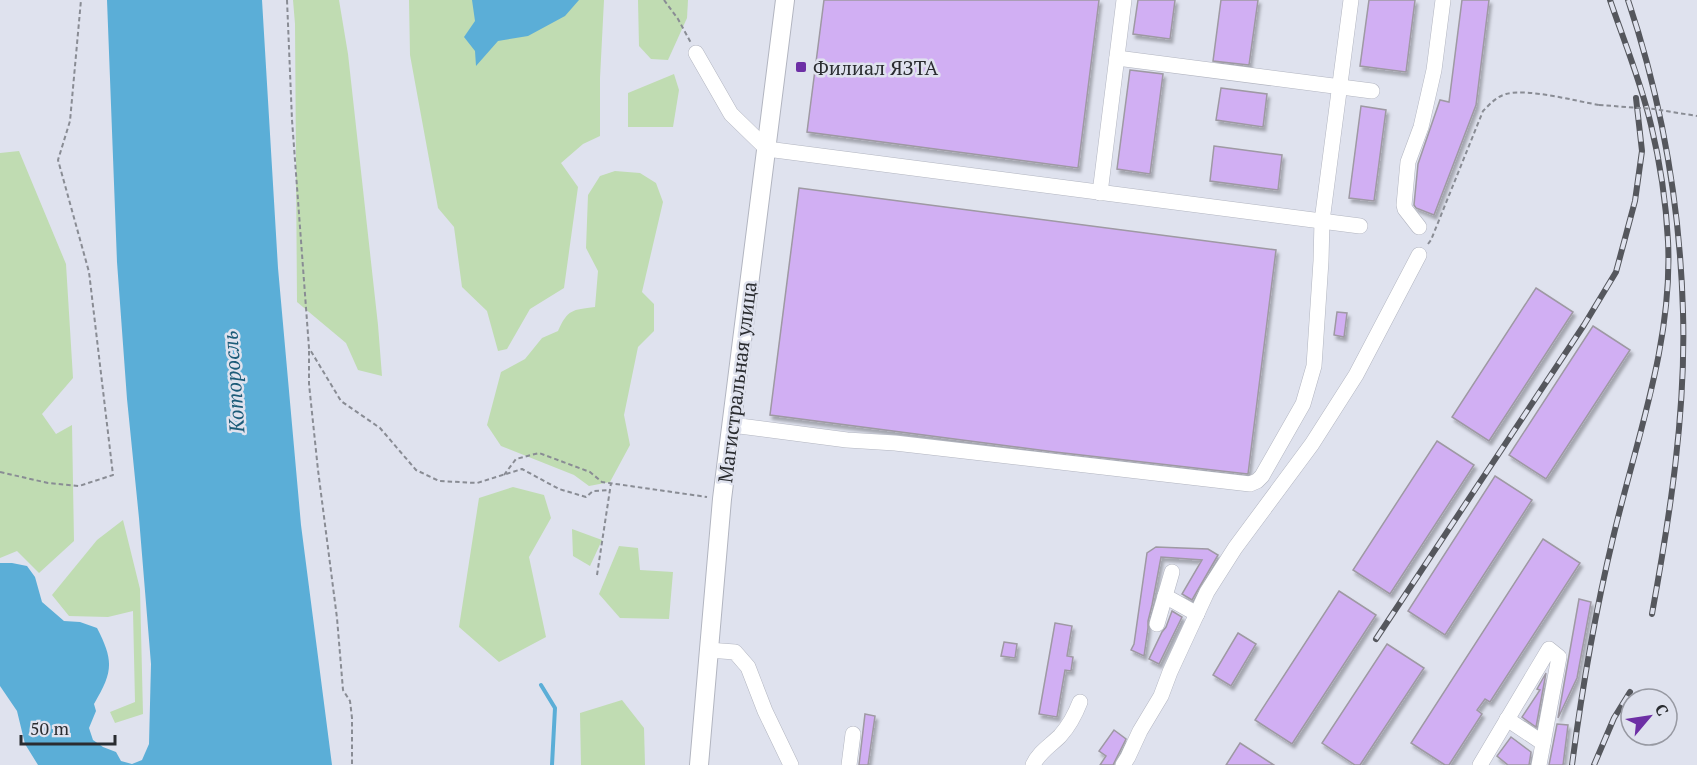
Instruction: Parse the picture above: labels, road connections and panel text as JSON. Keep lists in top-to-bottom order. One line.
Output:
{"streets":{"main road":["Магистральная улица"]},"water":["Которосль"],"places":{"transit":["Филиал ЯЗТА"]},"scale_bar":"50 m","north":"top right"}
